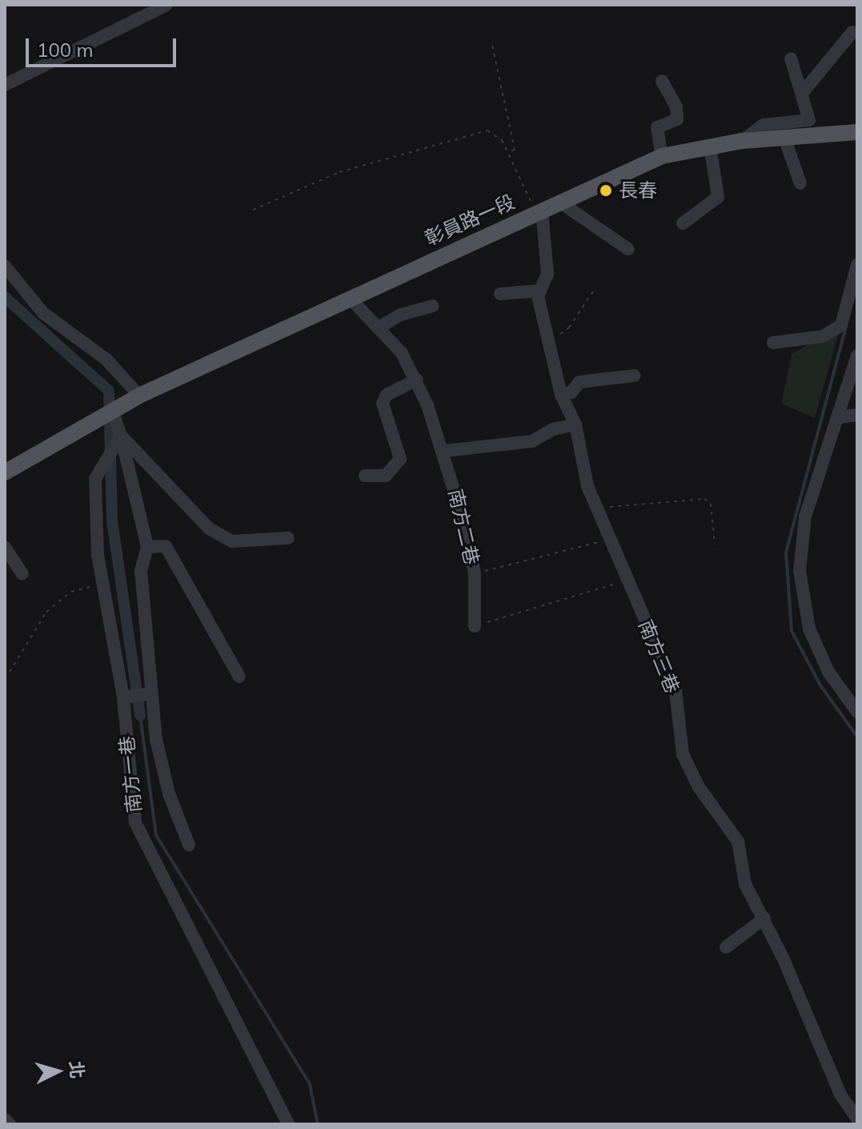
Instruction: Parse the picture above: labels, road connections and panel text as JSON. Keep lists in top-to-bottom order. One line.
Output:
{"streets":{"main road":["彰員路一段"],"street":["南方二巷","南方三巷","南方一巷"]},"crossings":[["彰員路一段","南方二巷"],["彰員路一段","南方三巷"],["彰員路一段","南方一巷"]],"places":["長春"],"scale_bar":"100 m","north":"right"}
